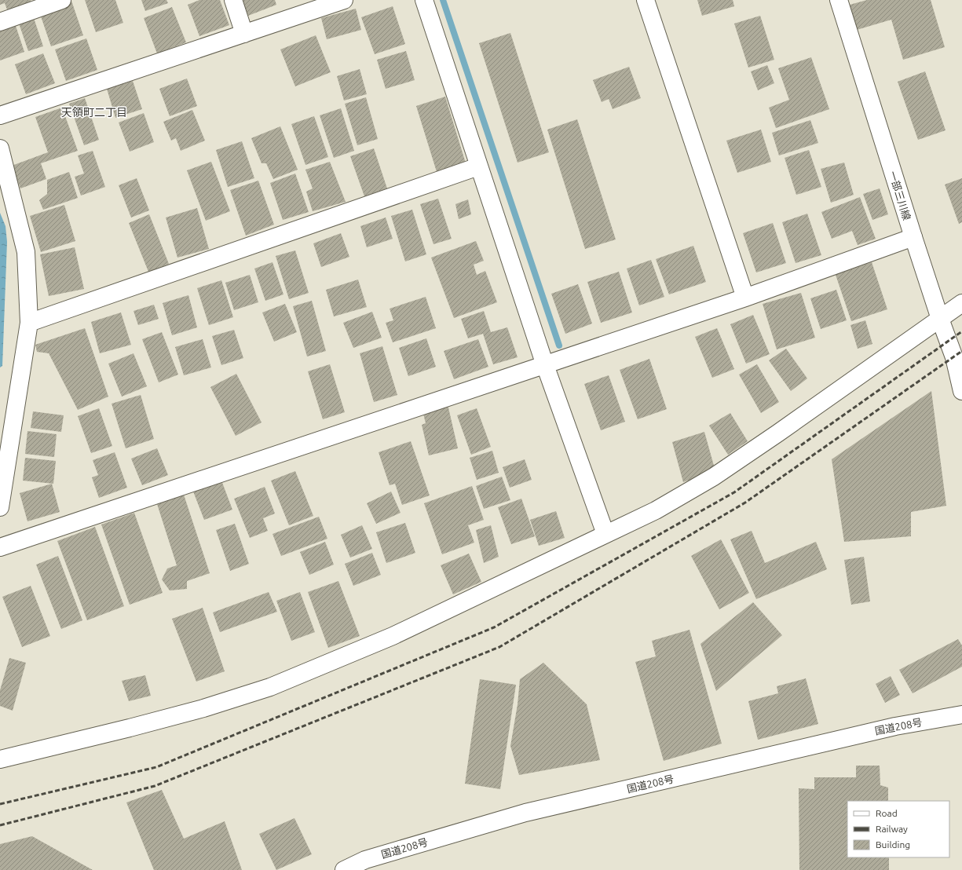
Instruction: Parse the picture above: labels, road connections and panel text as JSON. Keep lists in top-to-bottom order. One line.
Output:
{"streets":{"main road":["一部三川線","国道208号"]},"districts":["天領町二丁目"],"legend":["Road","Railway","Building"]}
